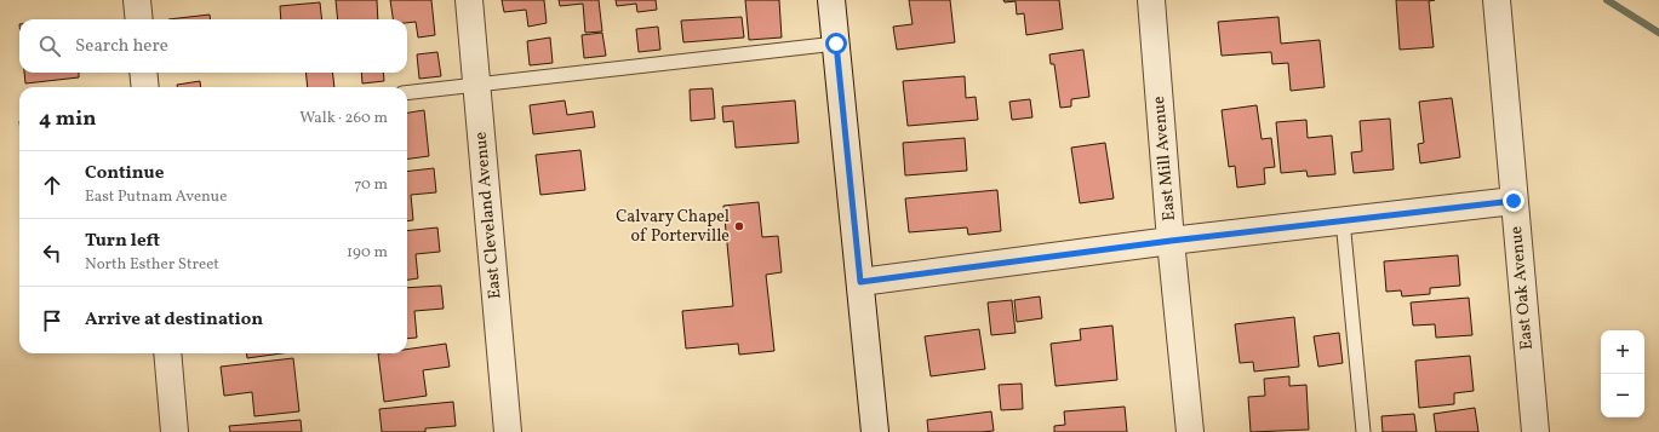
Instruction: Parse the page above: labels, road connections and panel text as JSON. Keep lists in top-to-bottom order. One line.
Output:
{"streets":{"street":["East Mill Avenue","East Cleveland Avenue","East Oak Avenue"]},"places":["Calvary Chapel of Porterville"],"page":{"search":"Search here","heading":["4 min","Walk · 260 m"],"list":[["Continue","East Putnam Avenue","70 m"],["Turn left","North Esther Street","190 m"],"Arrive at destination"],"map_buttons":["+","−"]}}
